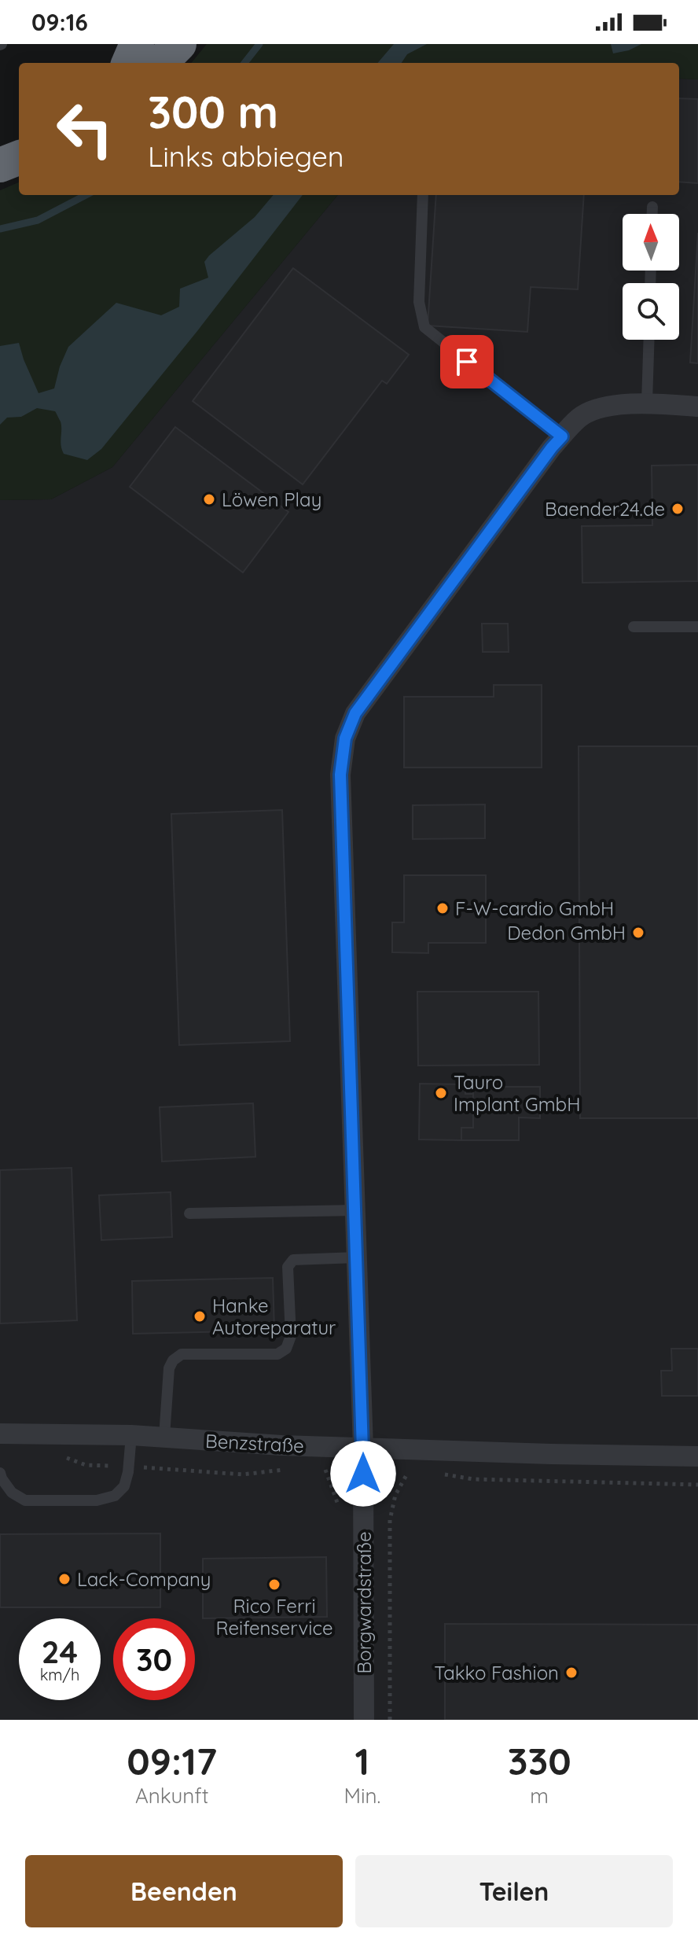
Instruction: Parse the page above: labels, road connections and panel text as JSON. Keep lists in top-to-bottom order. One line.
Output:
{"streets":{"street":["Benzstraße","Borgwardstraße"]},"crossings":[["Benzstraße","Borgwardstraße"]],"places":["Löwen Play","Baender24.de","F-W-cardio GmbH","Dedon GmbH","Tauro Implant GmbH","Hanke Autoreparatur","Lack-Company","Rico Ferri Reifenservice","Takko Fashion"],"north":"top","page":{"status":"09:16","turn":["300 m","Links abbiegen"],"speed":"24 km/h","limit":"30","eta":["09:17","Ankunft","1","Min.","330","m"],"buttons":["Beenden","Teilen"]}}
